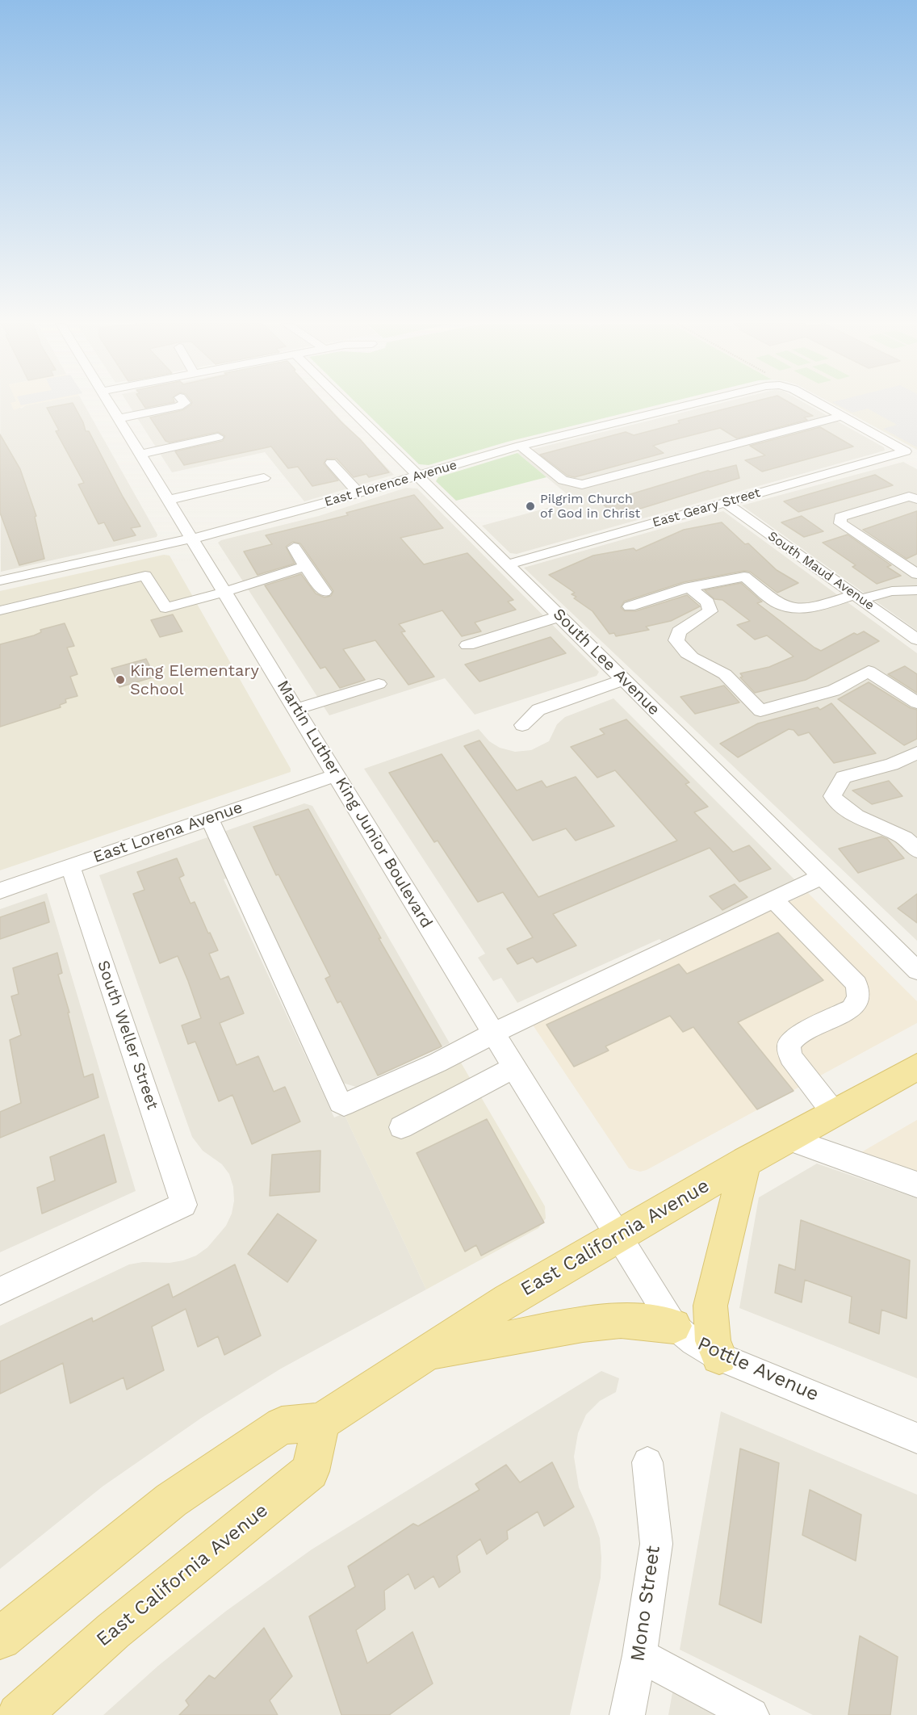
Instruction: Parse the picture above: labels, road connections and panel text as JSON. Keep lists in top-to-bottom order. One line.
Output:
{"streets":{"main road":["East California Avenue"],"street":["East Florence Avenue","East Geary Street","South Maud Avenue","South Lee Avenue","Martin Luther King Junior Boulevard","East Lorena Avenue","South Weller Street","Pottle Avenue","Mono Street"]},"crossings":[["East Florence Avenue","South Lee Avenue"],["East Florence Avenue","Martin Luther King Junior Boulevard"],["East Geary Street","South Maud Avenue"],["East Geary Street","South Lee Avenue"],["Martin Luther King Junior Boulevard","East Lorena Avenue"],["Martin Luther King Junior Boulevard","East California Avenue"],["Martin Luther King Junior Boulevard","Pottle Avenue"],["East Lorena Avenue","South Weller Street"],["East California Avenue","Pottle Avenue"]],"places":["Pilgrim Church of God in Christ","King Elementary School"]}
